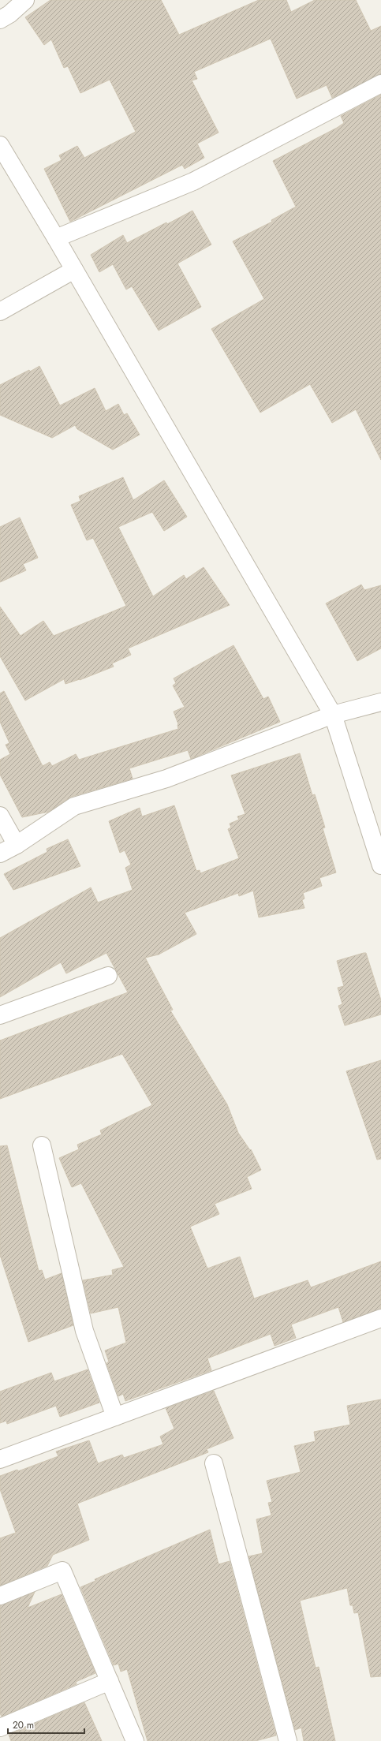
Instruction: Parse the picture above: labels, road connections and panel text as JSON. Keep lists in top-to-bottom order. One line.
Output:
{"scale_bar":"20 m"}
